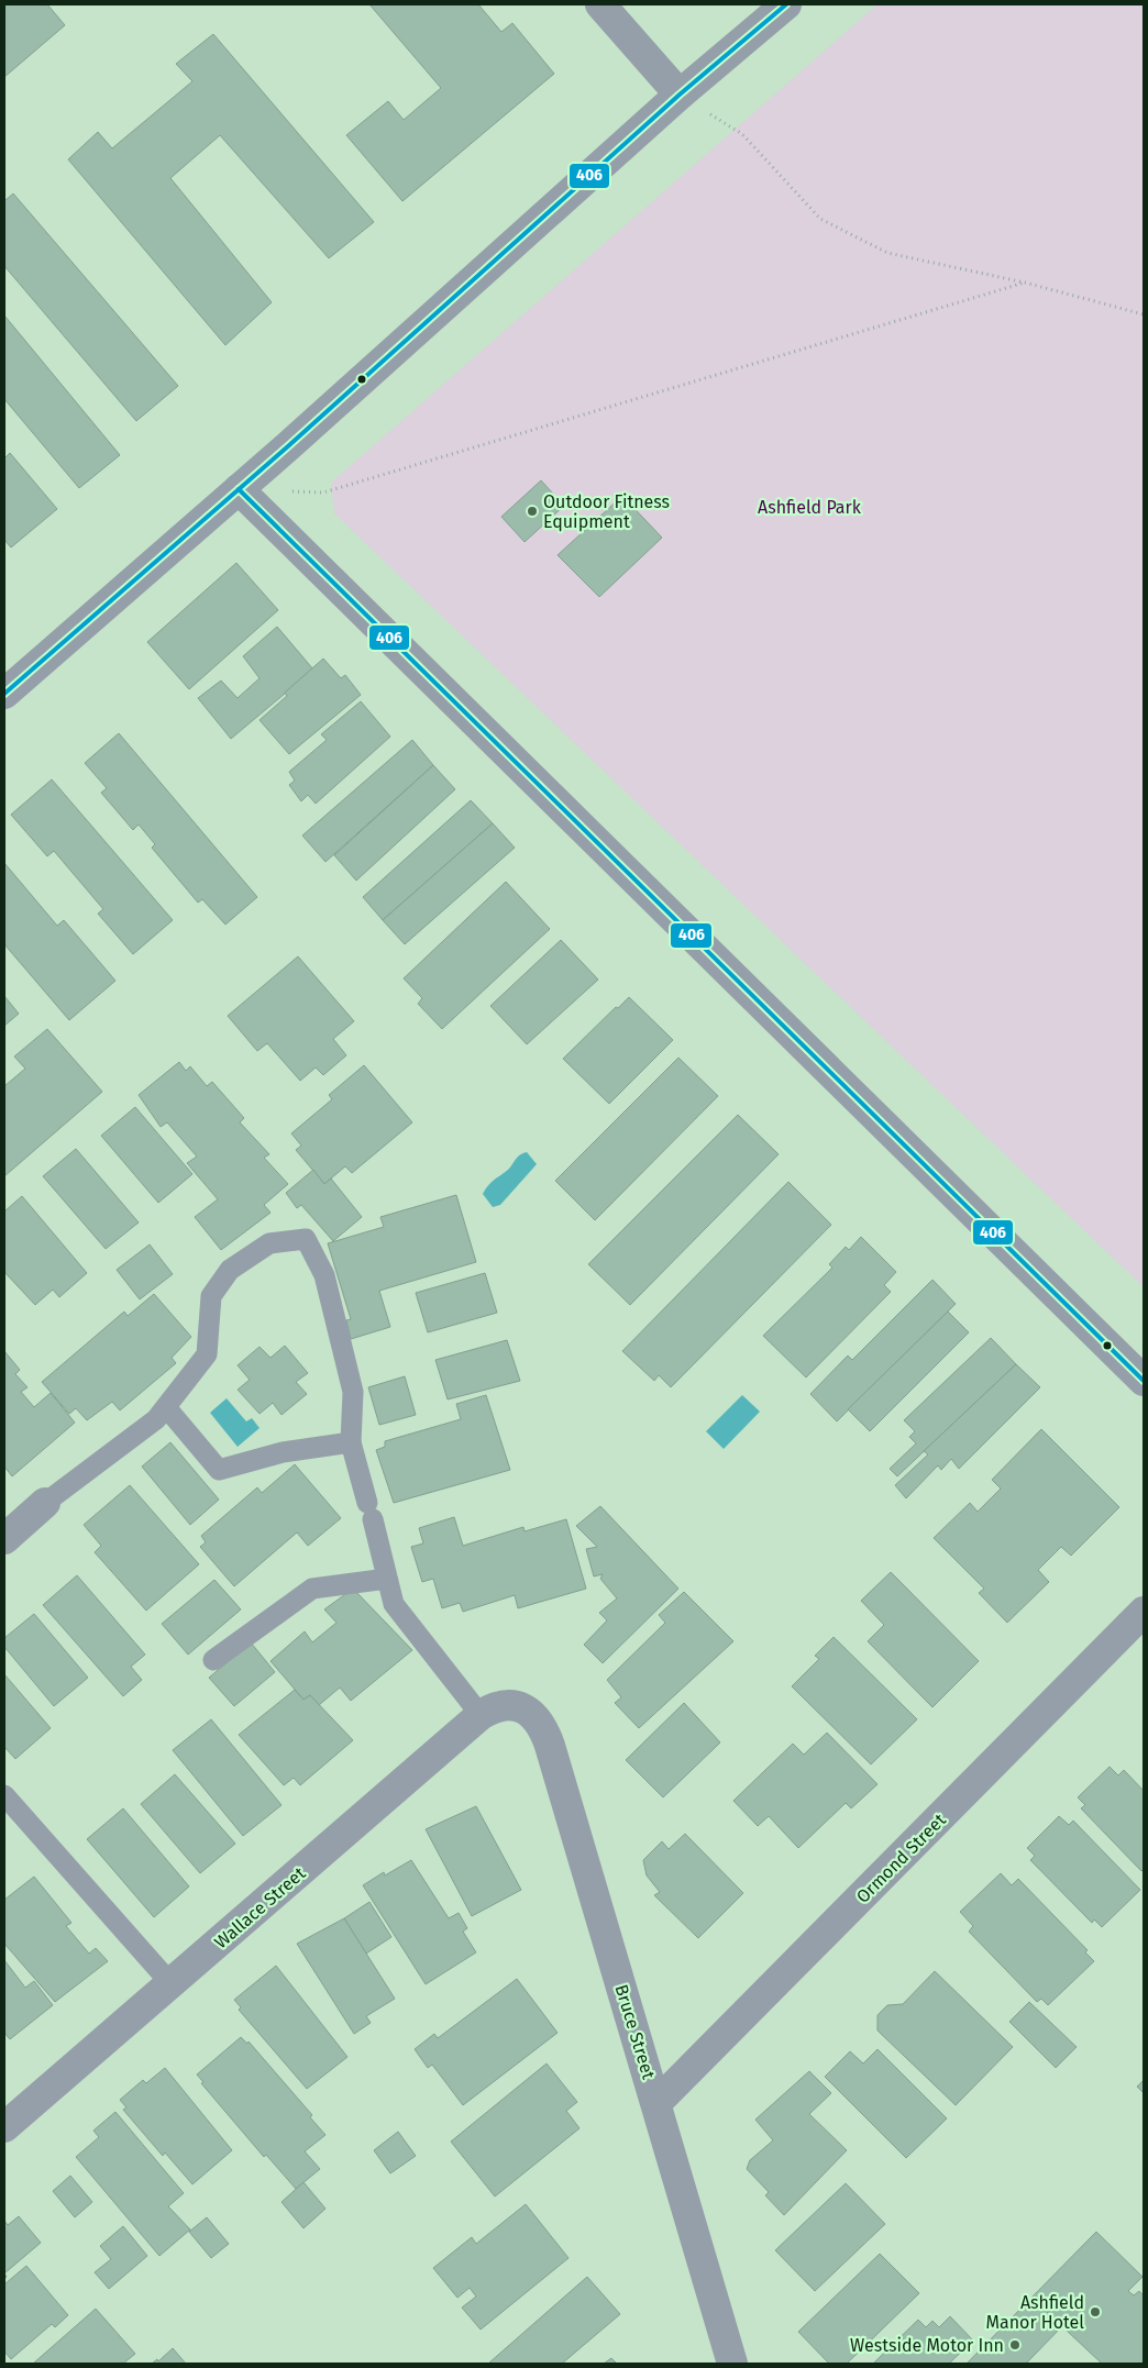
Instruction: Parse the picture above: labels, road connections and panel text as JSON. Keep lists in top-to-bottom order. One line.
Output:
{"streets":{"street":["Ormond Street","Wallace Street","Bruce Street"]},"crossings":[["Ormond Street","Bruce Street"],["Wallace Street","Bruce Street"]],"parks":["Ashfield Park"],"places":["Outdoor Fitness Equipment","Ashfield Manor Hotel","Westside Motor Inn"],"lines":["transit line 406"]}
